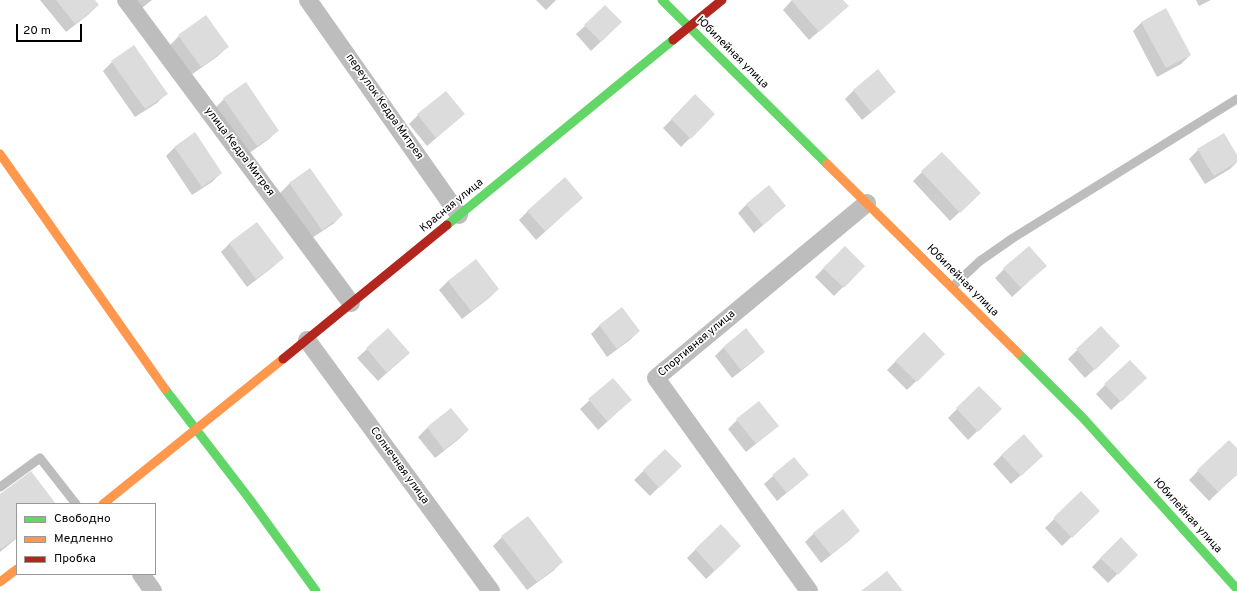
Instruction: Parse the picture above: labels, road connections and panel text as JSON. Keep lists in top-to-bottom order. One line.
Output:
{"streets":{"main road":["Юбилейная улица","Красная улица"],"street":["переулок Кедра Митрея","улица Кедра Митрея","Спортивная улица","Солнечная улица"]},"crossings":[["Юбилейная улица","Красная улица"],["Юбилейная улица","Спортивная улица"],["переулок Кедра Митрея","Красная улица"],["улица Кедра Митрея","Красная улица"],["Красная улица","Солнечная улица"]],"legend":["Свободно","Медленно","Пробка"],"scale_bar":"20 m"}
